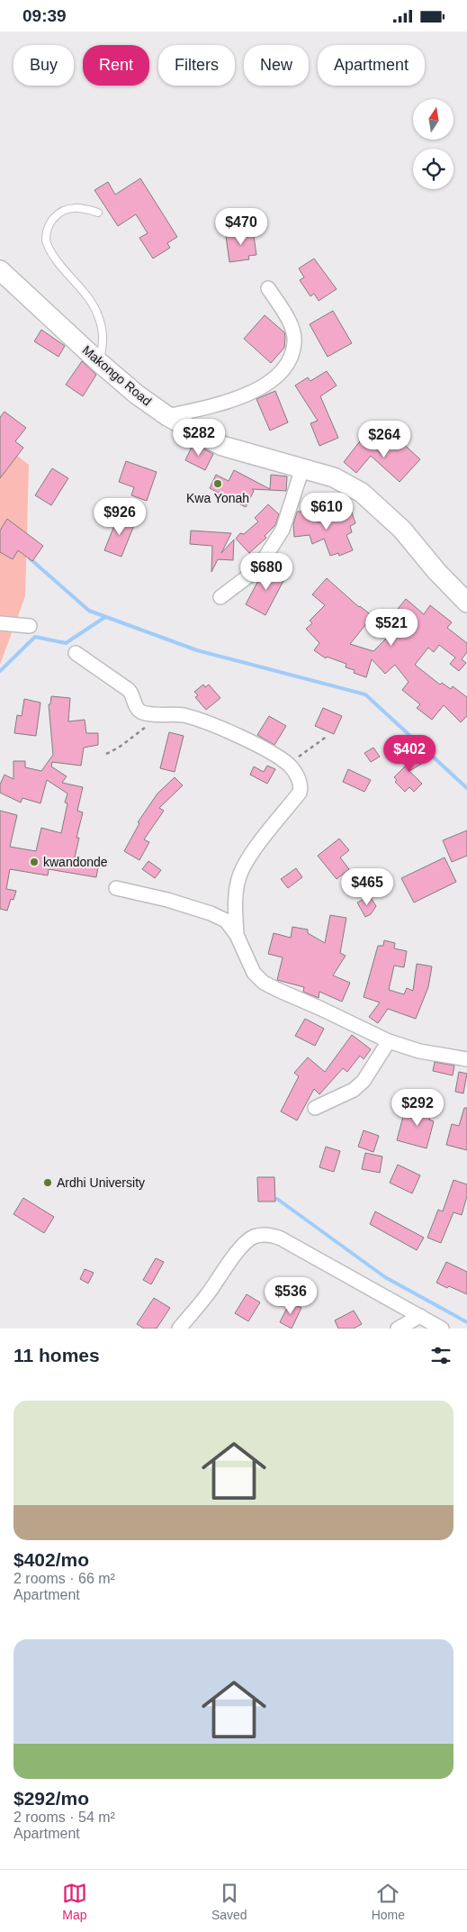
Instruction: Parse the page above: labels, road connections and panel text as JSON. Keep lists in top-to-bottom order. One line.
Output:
{"streets":{"street":["Makongo Road"]},"places":["Kwa Yonah","kwandonde","Ardhi University"],"north":"top","page":{"status":"09:39","chip":["Buy","Rent","Filters","New","Apartment"],"price":["$470","$282","$264","$610","$926","$680","$521","$402","$465","$292","$536"],"heading":"11 homes","list":[{"name":"$402/mo","note":"2 rooms · 66 m² · Apartment"},{"name":"$292/mo","note":"2 rooms · 54 m² · Apartment"}],"tabs":["Map","Saved","Home"]}}
